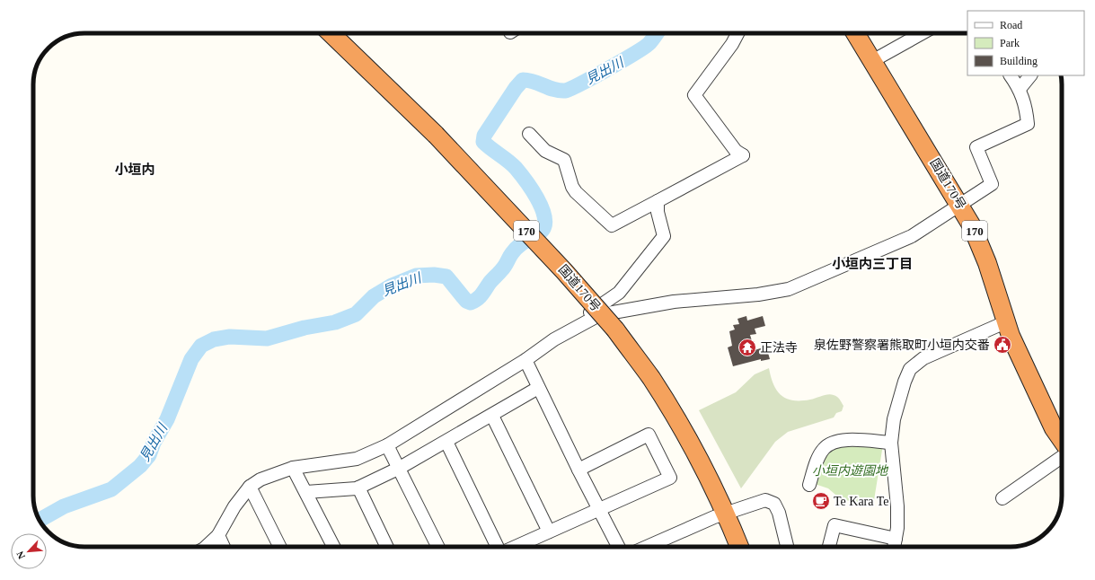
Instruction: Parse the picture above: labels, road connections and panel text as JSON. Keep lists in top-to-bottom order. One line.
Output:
{"streets":{"highway":["国道170号","170"]},"districts":["小垣内","小垣内三丁目"],"water":["見出川"],"parks":["小垣内遊園地"],"places":{"public building":["泉佐野警察署熊取町小垣内交番"],"temple":["正法寺"],"cafe":["Te Kara Te"]},"legend":["Road","Park","Building"],"north":"bottom left"}
